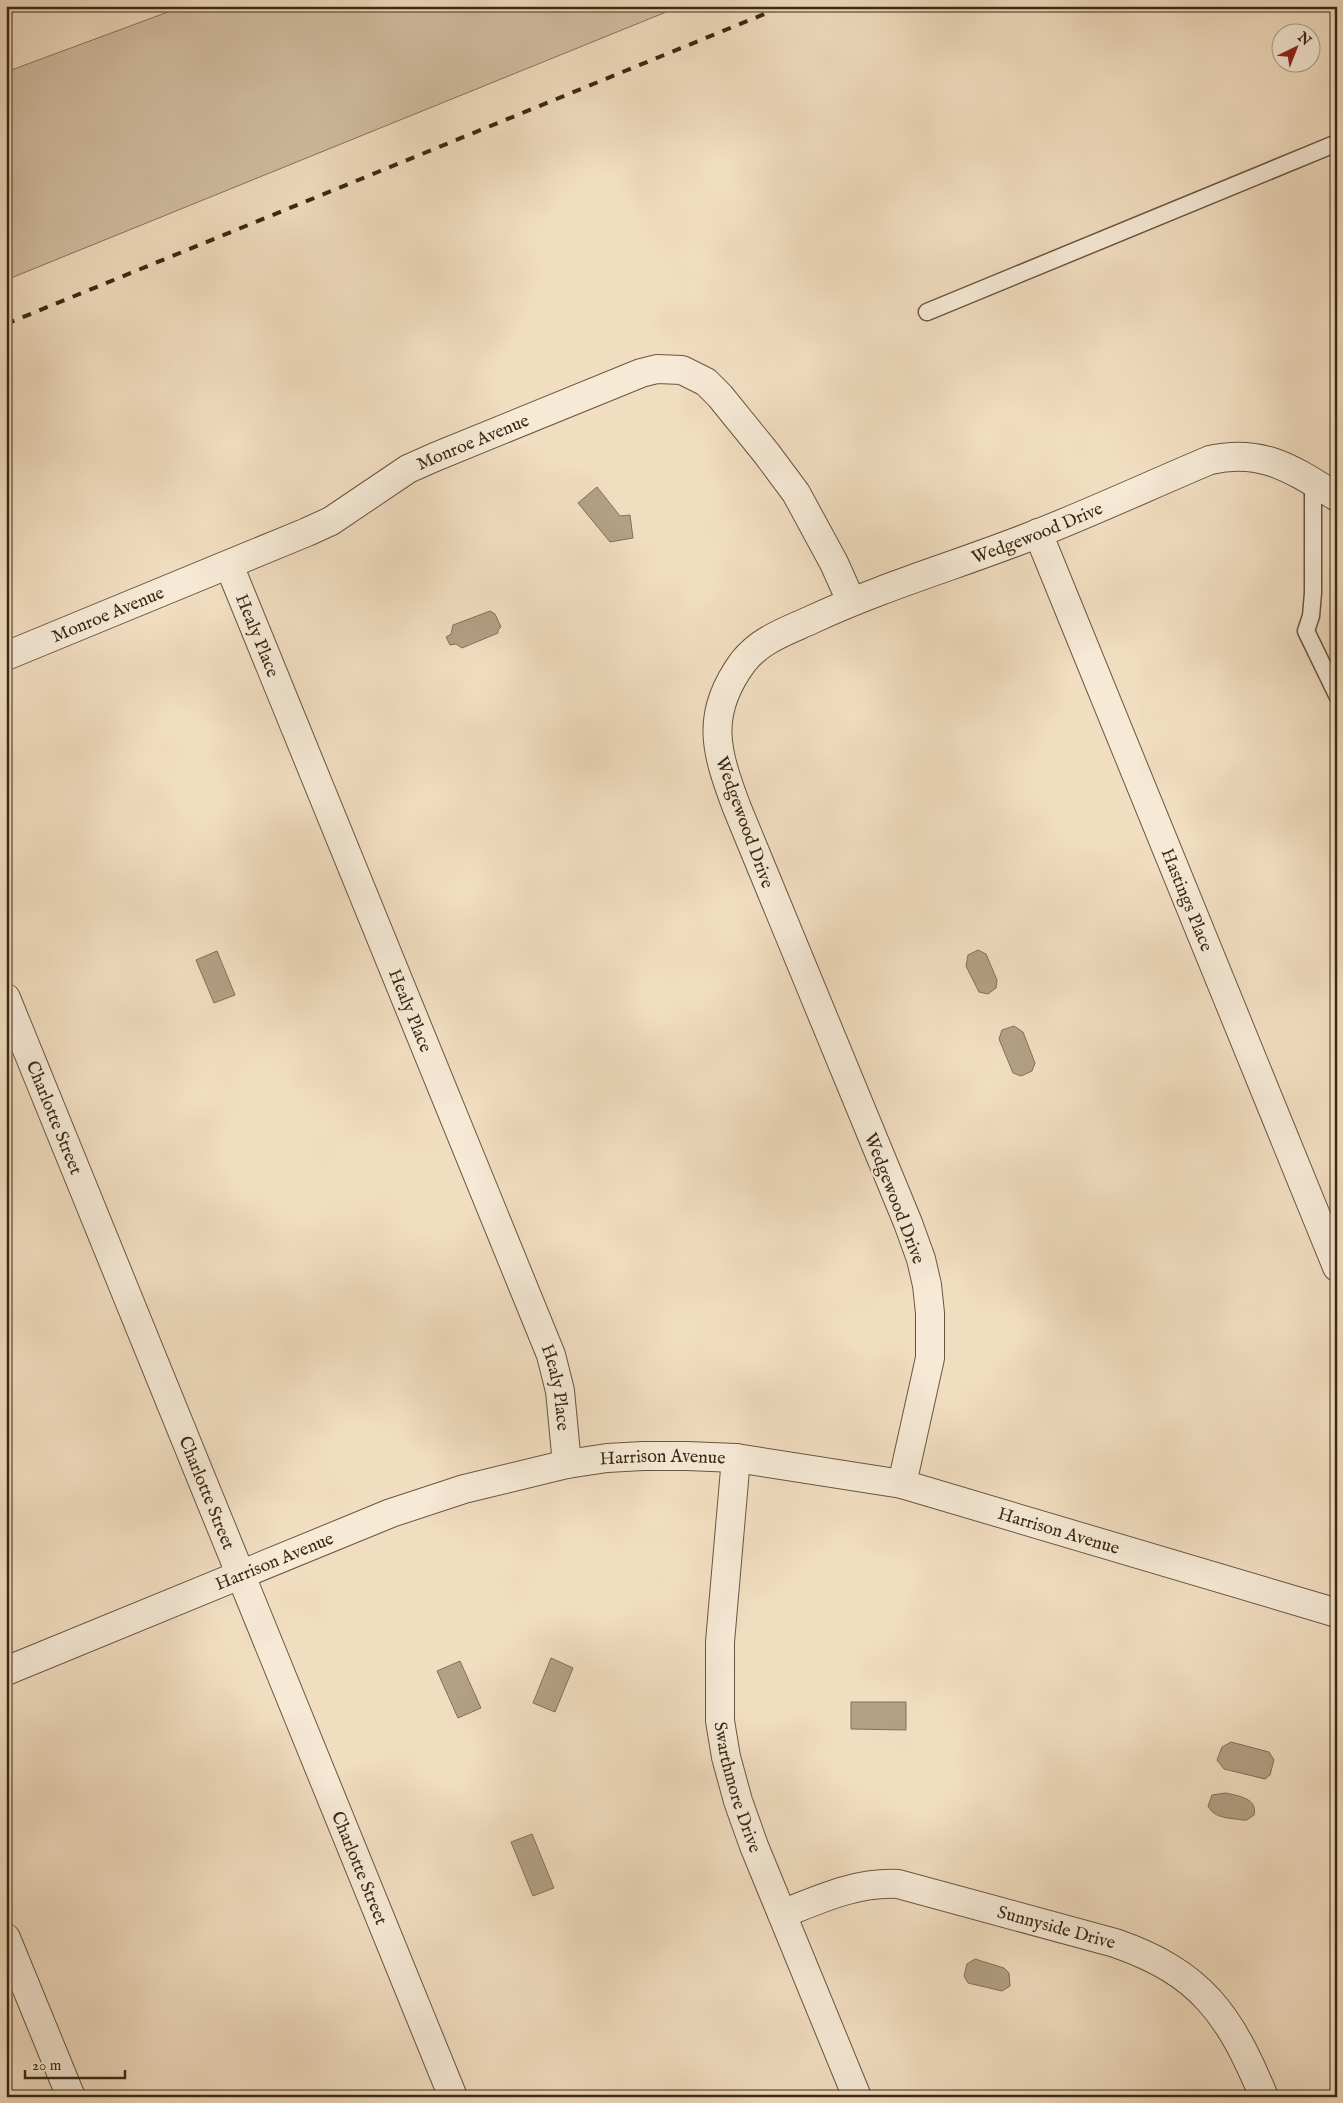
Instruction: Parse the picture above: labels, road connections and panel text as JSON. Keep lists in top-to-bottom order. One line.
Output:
{"streets":{"street":["Monroe Avenue","Wedgewood Drive","Healy Place","Hastings Place","Charlotte Street","Harrison Avenue","Swarthmore Drive","Sunnyside Drive"]},"crossings":[["Monroe Avenue","Wedgewood Drive"],["Monroe Avenue","Healy Place"],["Wedgewood Drive","Hastings Place"],["Wedgewood Drive","Harrison Avenue"],["Healy Place","Harrison Avenue"],["Charlotte Street","Harrison Avenue"],["Harrison Avenue","Swarthmore Drive"],["Swarthmore Drive","Sunnyside Drive"]],"scale_bar":"20 m","north":"top right"}
